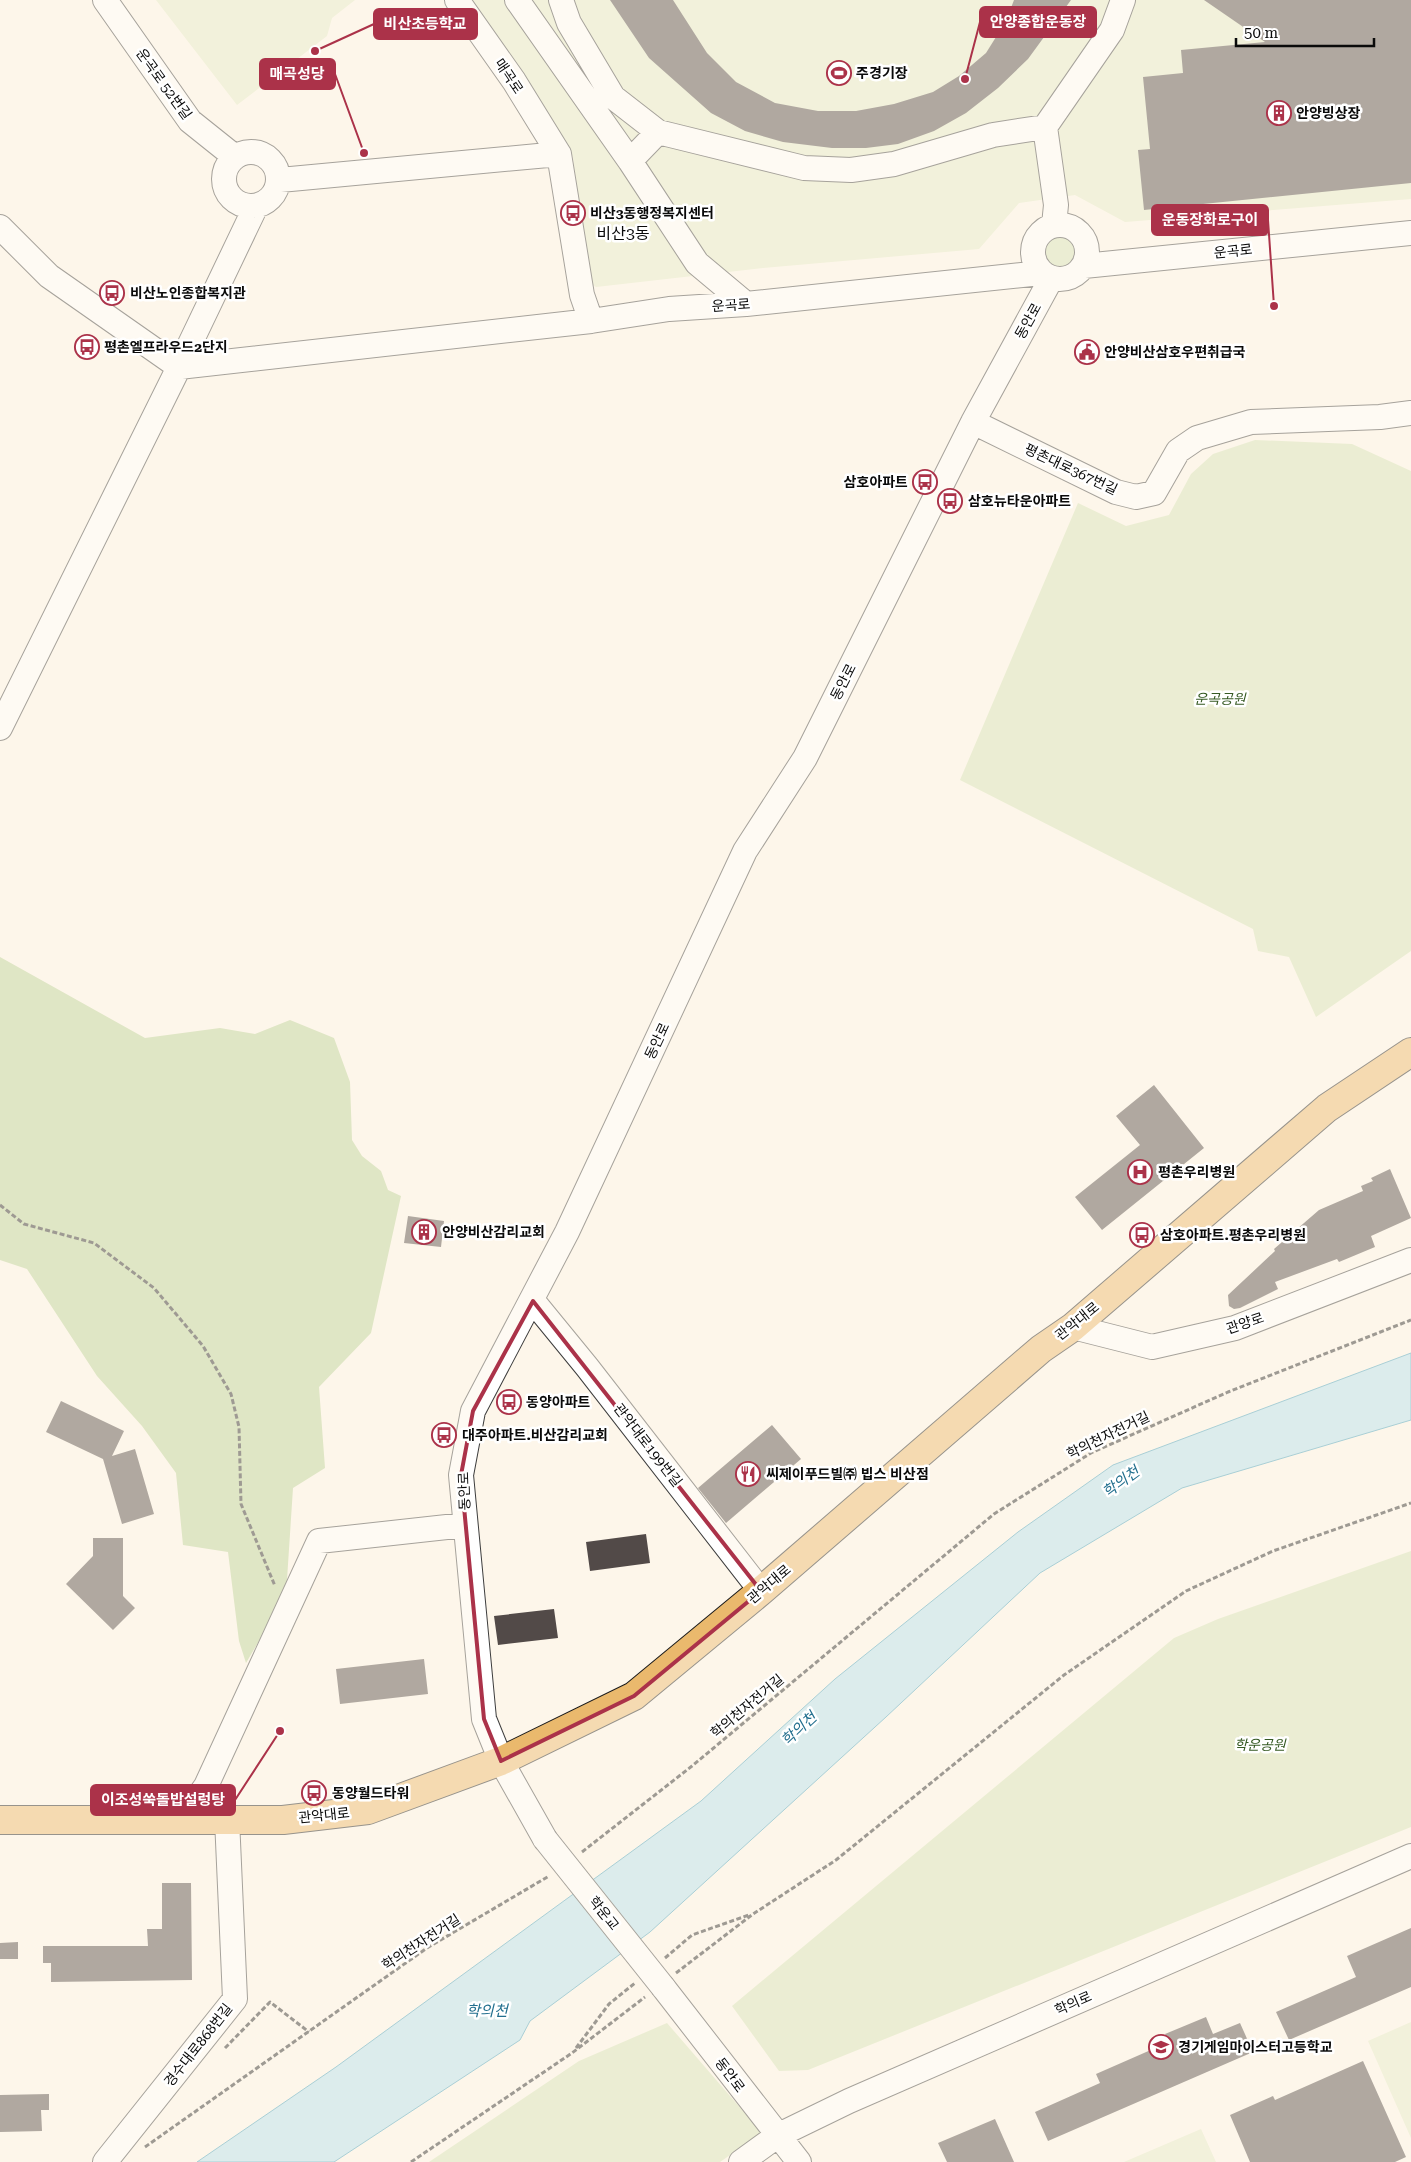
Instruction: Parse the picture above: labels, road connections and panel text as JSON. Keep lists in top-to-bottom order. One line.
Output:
{"streets":{"main road":["관악대로"],"street":["매곡로","운곡로 52번길","운곡로","동안로","평촌대로367번길","관양로","관악대로199번길","학운교","학의로","경수대로868번길"],"path":["학의천자전거길"]},"crossings":[["운곡로","동안로"],["동안로","평촌대로367번길"],["동안로","관악대로"],["동안로","관악대로199번길"],["동안로","학운교"],["동안로","학의로"],["관악대로","관양로"],["관악대로","관악대로199번길"],["관악대로","경수대로868번길"]],"districts":["비산3동"],"water":["학의천"],"parks":["운곡공원","학운공원"],"places":{"other":["비산초등학교","안양종합운동장","매곡성당","운동장화로구이","이조성쑥돌밥설렁탕"],"sports":["주경기장"],"building":["안양빙상장","안양비산감리교회"],"bus stop":["비산3동행정복지센터","비산노인종합복지관","평촌엘프라우드2단지","삼호아파트","삼호뉴타운아파트","삼호아파트.평촌우리병원","동양아파트","대주아파트.비산감리교회","동양월드타워"],"public building":["안양비산삼호우편취급국"],"hospital":["평촌우리병원"],"restaurant":["씨제이푸드빌㈜ 빕스 비산점"],"school or university":["경기게임마이스터고등학교"]},"scale_bar":"50 m"}
